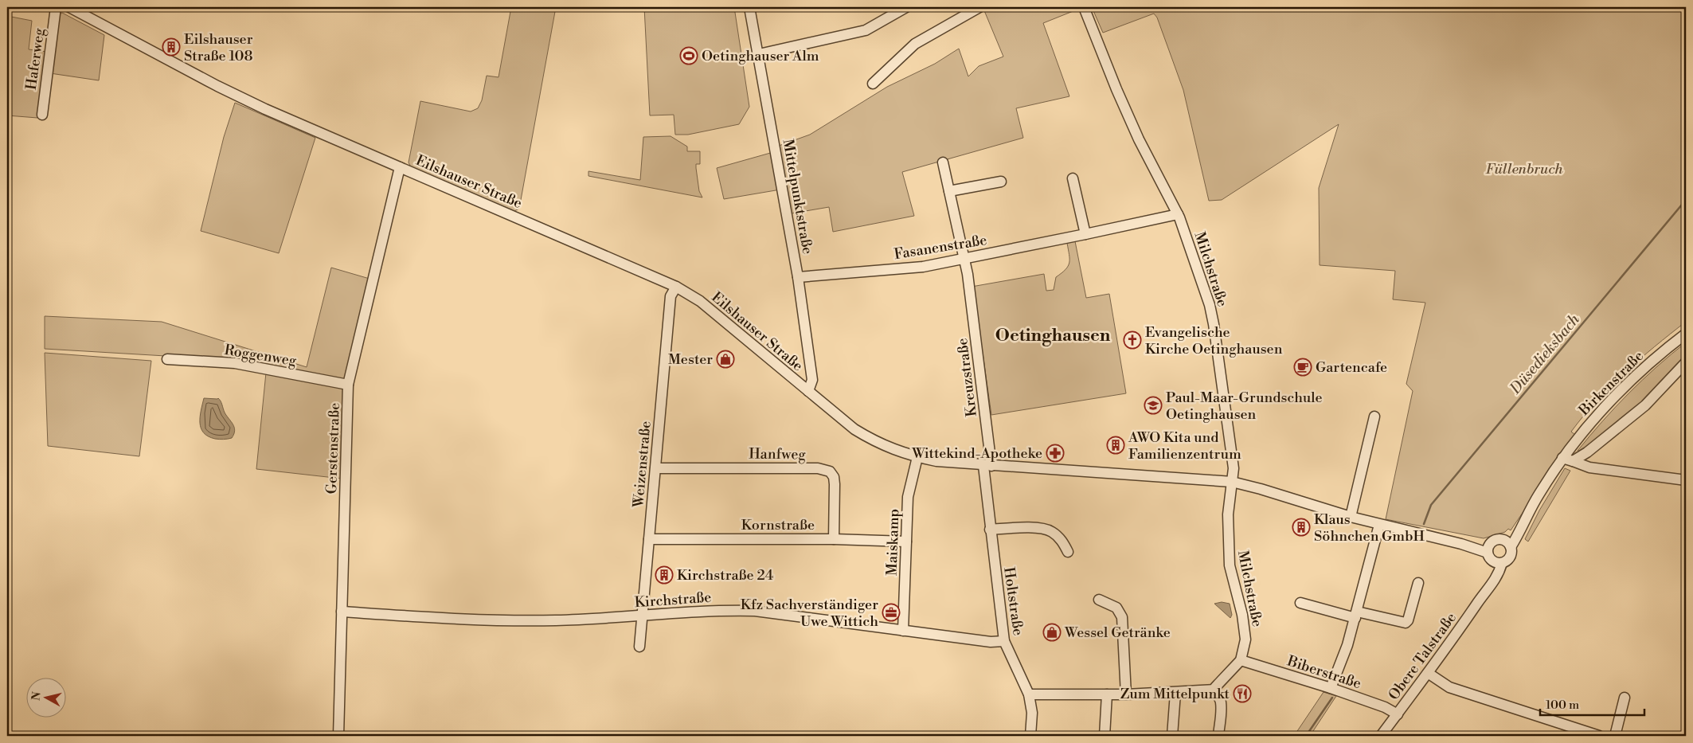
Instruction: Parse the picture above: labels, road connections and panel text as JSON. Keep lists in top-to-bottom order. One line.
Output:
{"streets":{"street":["Haferweg","Eilshauser Straße","Mittelpunktstraße","Fasanenstraße","Milchstraße","Roggenweg","Kreuzstraße","Birkenstraße","Gerstenstraße","Hanfweg","Weizenstraße","Kornstraße","Maiskamp","Kirchstraße","Holtstraße","Obere Talstraße","Biberstraße"]},"crossings":[["Eilshauser Straße","Mittelpunktstraße"],["Eilshauser Straße","Milchstraße"],["Eilshauser Straße","Kreuzstraße"],["Eilshauser Straße","Birkenstraße"],["Eilshauser Straße","Gerstenstraße"],["Eilshauser Straße","Weizenstraße"],["Eilshauser Straße","Maiskamp"],["Eilshauser Straße","Holtstraße"],["Eilshauser Straße","Obere Talstraße"],["Mittelpunktstraße","Fasanenstraße"],["Fasanenstraße","Milchstraße"],["Fasanenstraße","Kreuzstraße"],["Milchstraße","Biberstraße"],["Roggenweg","Gerstenstraße"],["Kreuzstraße","Holtstraße"],["Birkenstraße","Obere Talstraße"],["Gerstenstraße","Kirchstraße"],["Hanfweg","Weizenstraße"],["Hanfweg","Kornstraße"],["Weizenstraße","Kornstraße"],["Weizenstraße","Kirchstraße"],["Kornstraße","Maiskamp"],["Maiskamp","Kirchstraße"],["Kirchstraße","Holtstraße"],["Obere Talstraße","Biberstraße"]],"districts":["Oetinghausen"],"water":["Düsedieksbach"],"parks":["Füllenbruch"],"places":{"building":["Eilshauser Straße 108","AWO Kita und Familienzentrum","Klaus Söhnchen GmbH","Kirchstraße 24"],"sports":["Oetinghauser Alm"],"church":["Evangelische Kirche Oetinghausen"],"shop":["Mester","Wessel Getränke"],"cafe":["Gartencafe"],"school or university":["Paul-Maar-Grundschule Oetinghausen"],"pharmacy":["Wittekind-Apotheke"],"office":["Kfz Sachverständiger Uwe Wittich"],"restaurant":["Zum Mittelpunkt"]},"scale_bar":"100 m","north":"left"}
